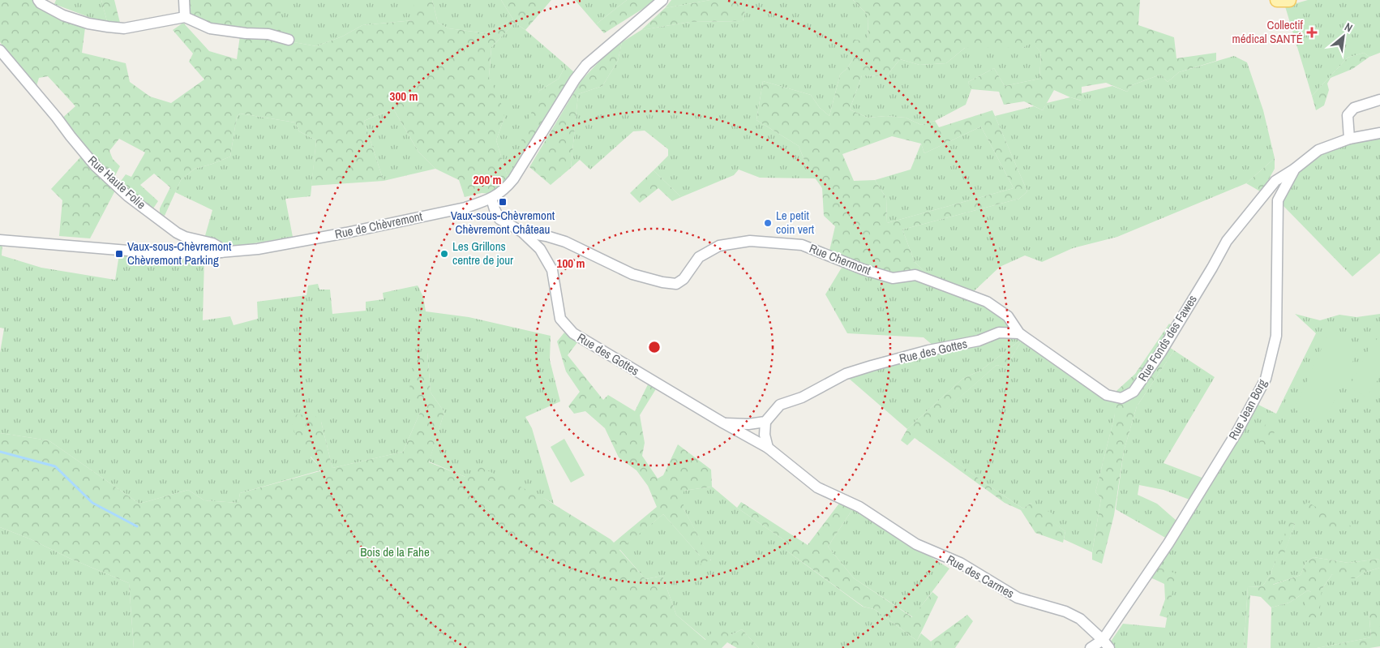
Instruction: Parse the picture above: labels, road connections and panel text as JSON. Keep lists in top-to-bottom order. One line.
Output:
{"streets":{"street":["Rue Haute Folie","Rue de Chèvremont","Rue Chermont","Rue Fonds des Fawes","Rue des Gottes","Rue Jean Borg","Rue des Carmes"]},"crossings":[["Rue Haute Folie","Rue de Chèvremont"],["Rue de Chèvremont","Rue des Gottes"],["Rue Chermont","Rue Fonds des Fawes"],["Rue Chermont","Rue des Gottes"],["Rue Fonds des Fawes","Rue des Gottes"],["Rue Fonds des Fawes","Rue Jean Borg"],["Rue des Gottes","Rue des Carmes"],["Rue Jean Borg","Rue des Carmes"]],"parks":["Bois de la Fahe"],"places":{"health":["Collectif médical SANTÉ"],"transit":["Vaux-sous-Chèvremont Chèvremont Château","Vaux-sous-Chèvremont Chèvremont Parking"],"other":["Le petit coin vert","Les Grillons centre de jour"]},"north":"top right","rings":["300 m","200 m","100 m"]}
